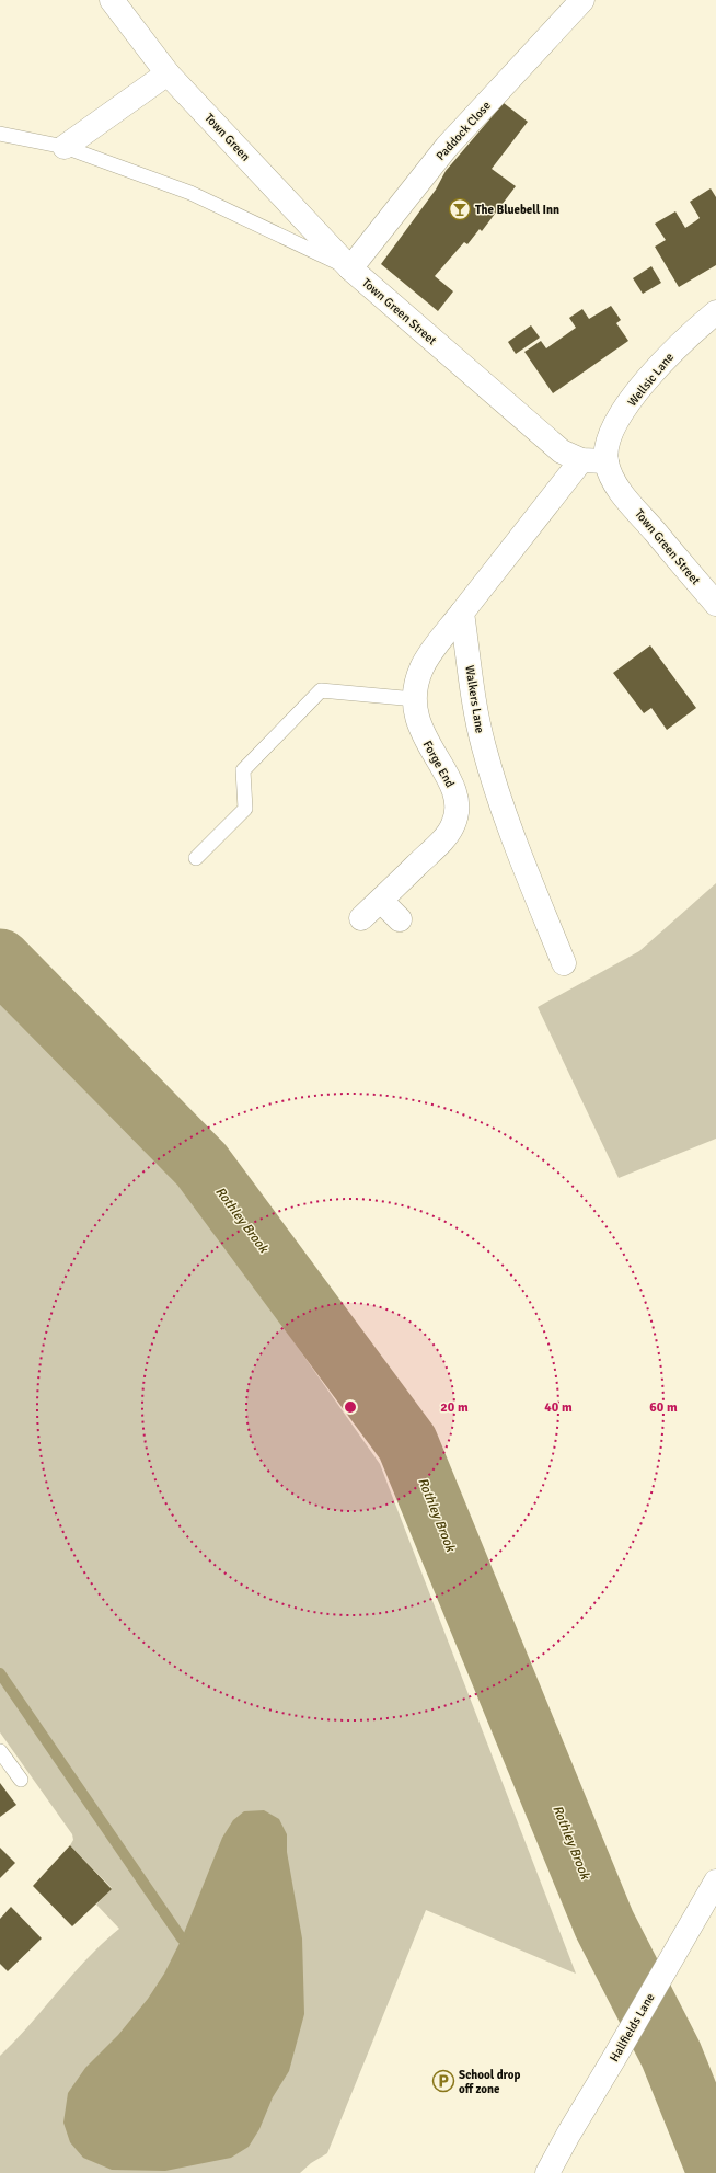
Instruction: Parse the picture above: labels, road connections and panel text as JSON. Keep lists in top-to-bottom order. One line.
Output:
{"streets":{"street":["Paddock Close","Town Green","Town Green Street","Wellsic Lane","Walkers Lane","Forge End","Hallfields Lane"]},"crossings":[["Paddock Close","Town Green"],["Paddock Close","Town Green Street"],["Town Green","Town Green Street"],["Town Green Street","Wellsic Lane"],["Walkers Lane","Forge End"]],"water":["Rothley Brook"],"places":{"bar":["The Bluebell Inn"],"parking":["School drop off zone"]},"rings":["20 m","40 m","60 m"]}
